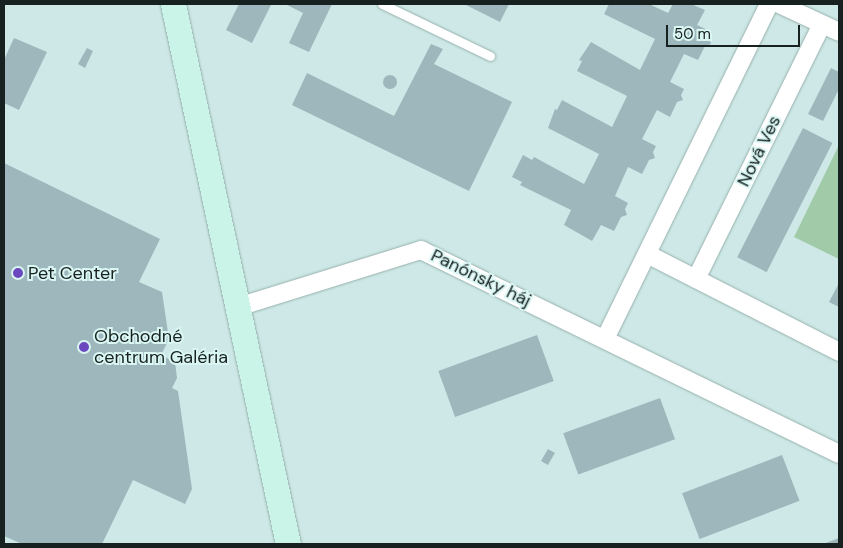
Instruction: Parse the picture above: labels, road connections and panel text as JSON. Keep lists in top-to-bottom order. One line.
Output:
{"streets":{"street":["Nová Ves","Panónsky háj"]},"places":["Pet Center","Obchodné centrum Galéria"],"scale_bar":"50 m"}
